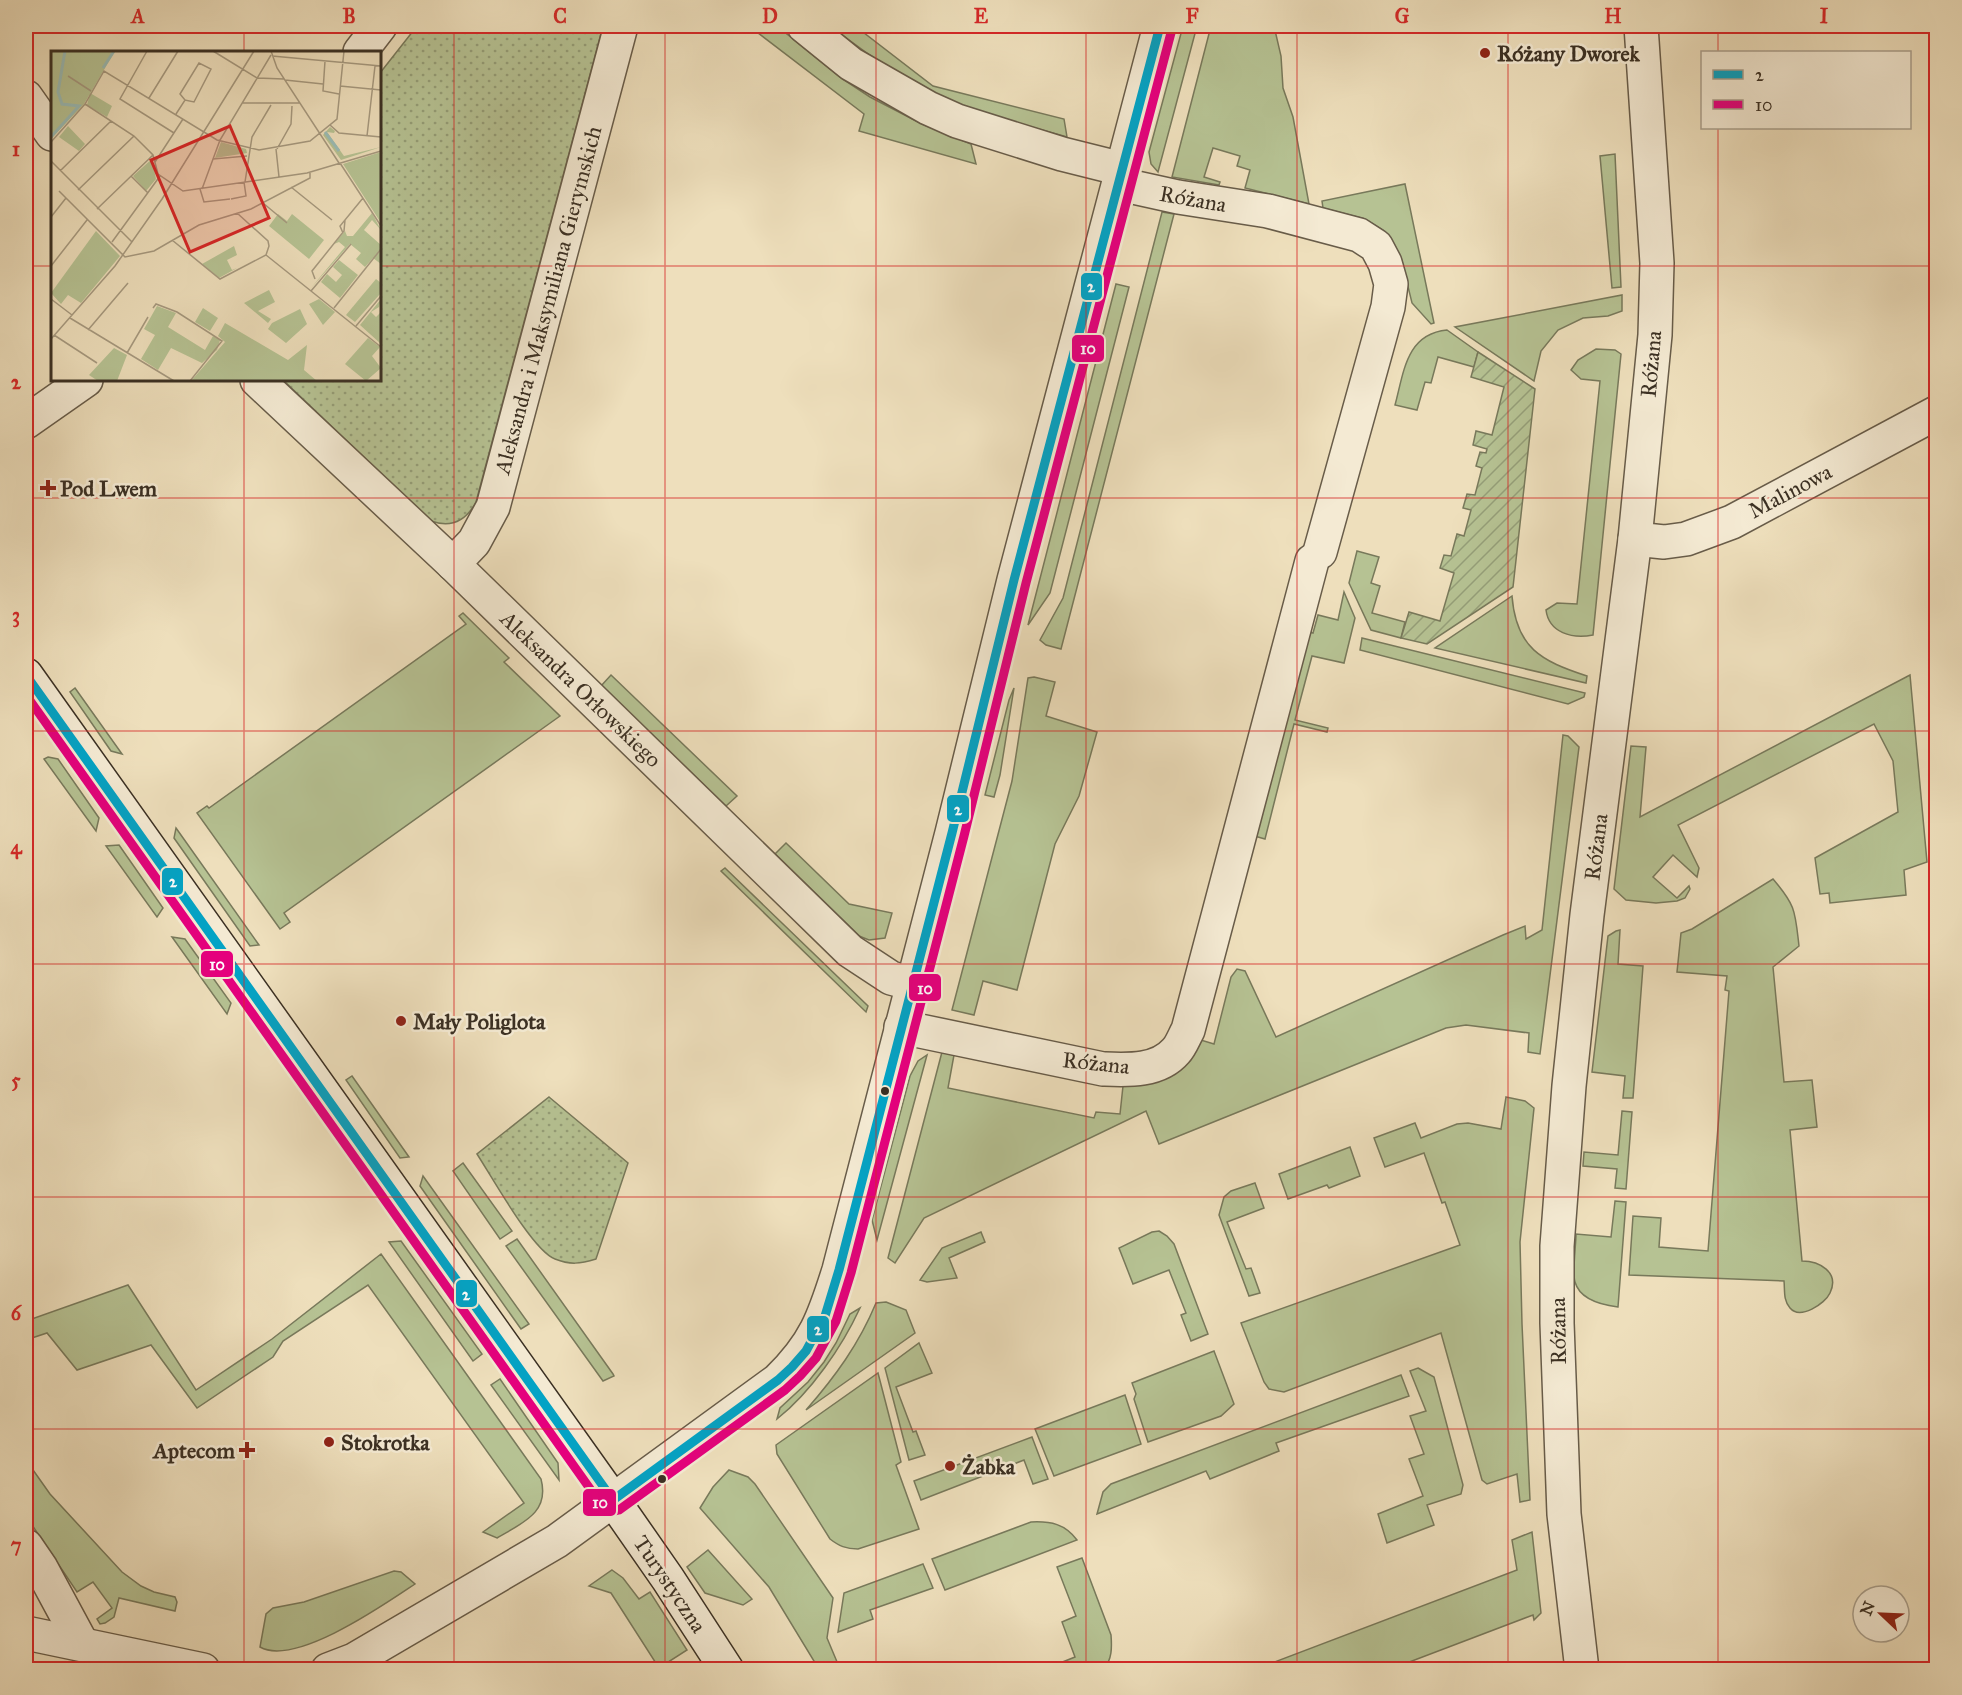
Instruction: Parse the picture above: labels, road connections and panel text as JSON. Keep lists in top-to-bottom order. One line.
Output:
{"streets":{"street":["Różana","Aleksandra i Maksymiliana Gierymskich","Malinowa","Aleksandra Orłowskiego","Turystyczna"]},"crossings":[["Różana","Malinowa"],["Aleksandra i Maksymiliana Gierymskich","Aleksandra Orłowskiego"]],"places":{"other":["Różany Dworek","Mały Poliglota","Stokrotka","Żabka"],"health":["Pod Lwem","Aptecom"]},"lines":["transit line 2","transit line 10"],"legend":["2","10"],"north":"top left","grid":{"columns":["A","B","C","D","E","F","G","H","I"],"rows":["1","2","3","4","5","6","7"]}}
